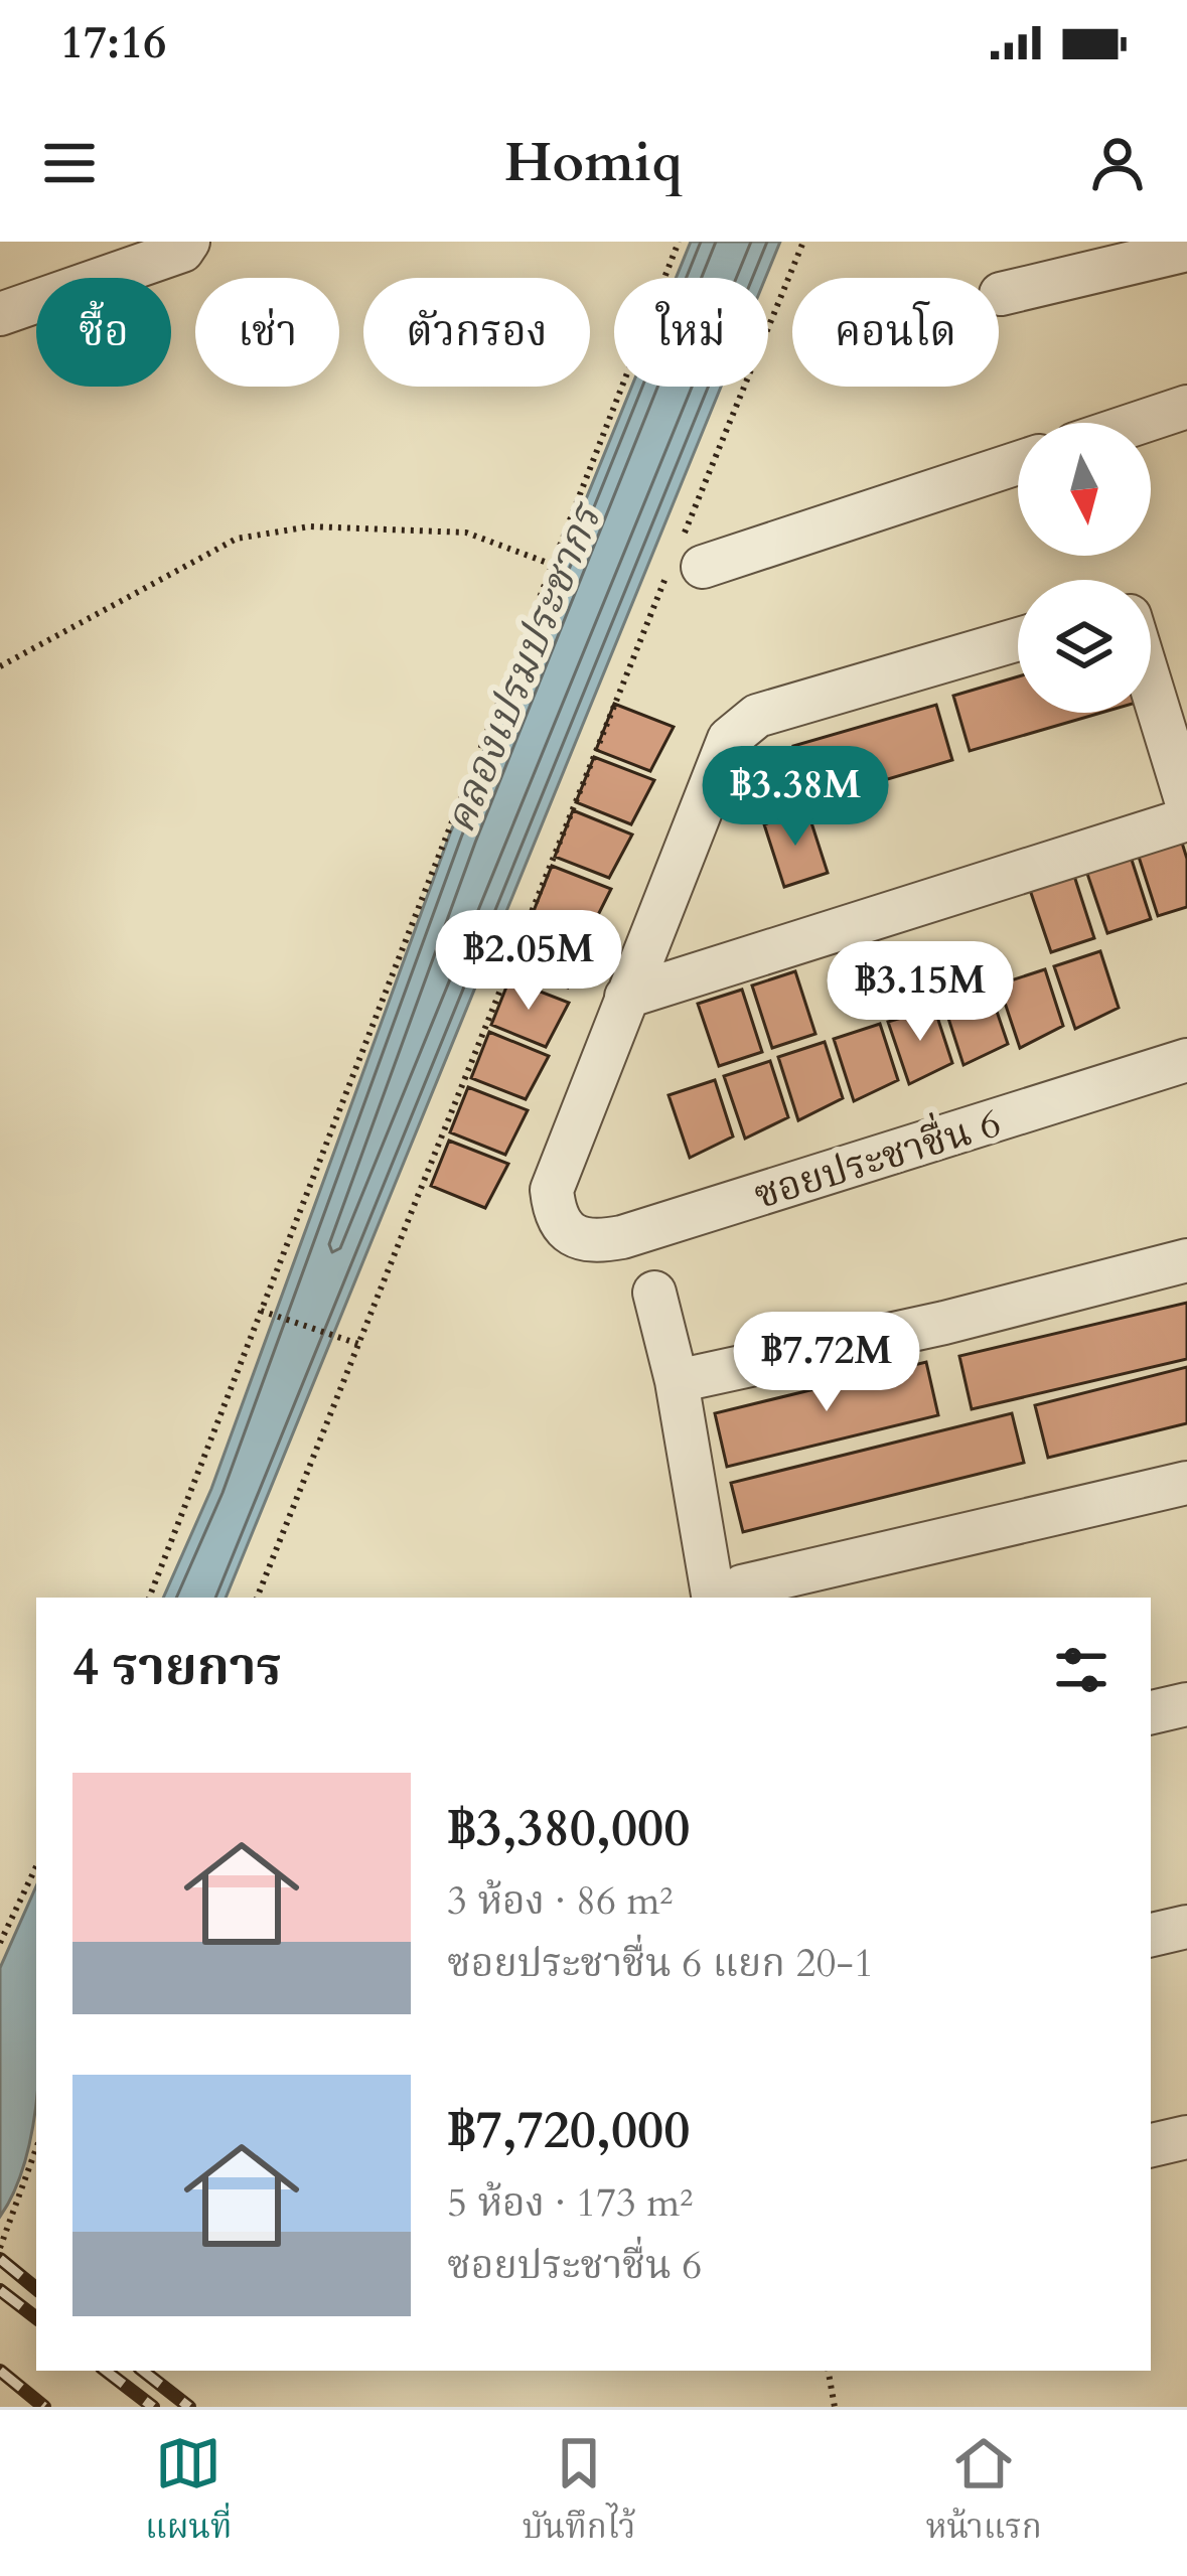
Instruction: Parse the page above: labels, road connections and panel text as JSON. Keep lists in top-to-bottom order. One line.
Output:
{"streets":{"street":["ซอยประชาชื่น 6"]},"water":["คลองเปรมประชากร"],"north":"bottom","page":{"status":"17:16","header":"Homiq","chip":["ซื้อ","เช่า","ตัวกรอง","ใหม่","คอนโด"],"price":["฿3.38M","฿2.05M","฿3.15M","฿7.72M"],"heading":"4 รายการ","list":[{"name":"฿3,380,000","note":"3 ห้อง · 86 m² · ซอยประชาชื่น 6 แยก 20-1"},{"name":"฿7,720,000","note":"5 ห้อง · 173 m² · ซอยประชาชื่น 6"}],"tabs":["แผนที่","บันทึกไว้","หน้าแรก"]}}
